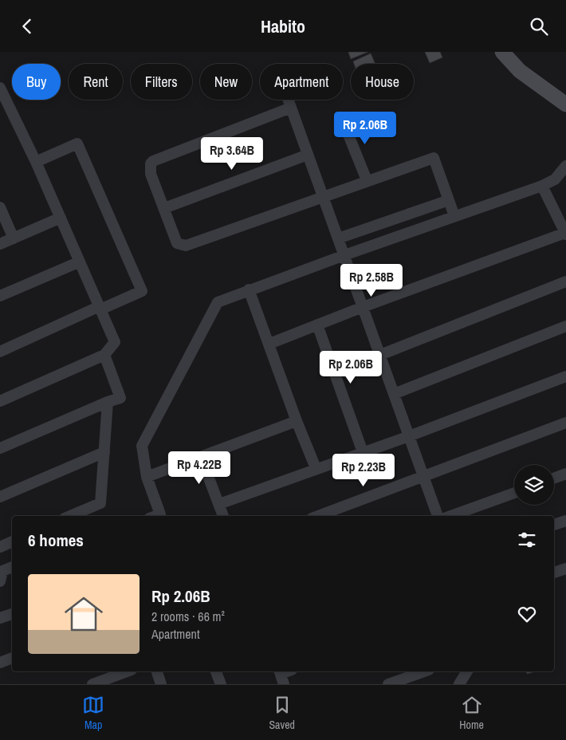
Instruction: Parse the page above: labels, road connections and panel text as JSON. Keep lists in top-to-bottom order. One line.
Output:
{"page":{"header":"Habito","chip":["Buy","Rent","Filters","New","Apartment","House"],"price":["Rp 2.06B","Rp 3.64B","Rp 2.58B","Rp 2.06B","Rp 4.22B","Rp 2.23B"],"heading":"6 homes","list":[{"name":"Rp 2.06B","note":"2 rooms · 66 m² · Apartment"}],"tabs":["Map","Saved","Home"]}}
